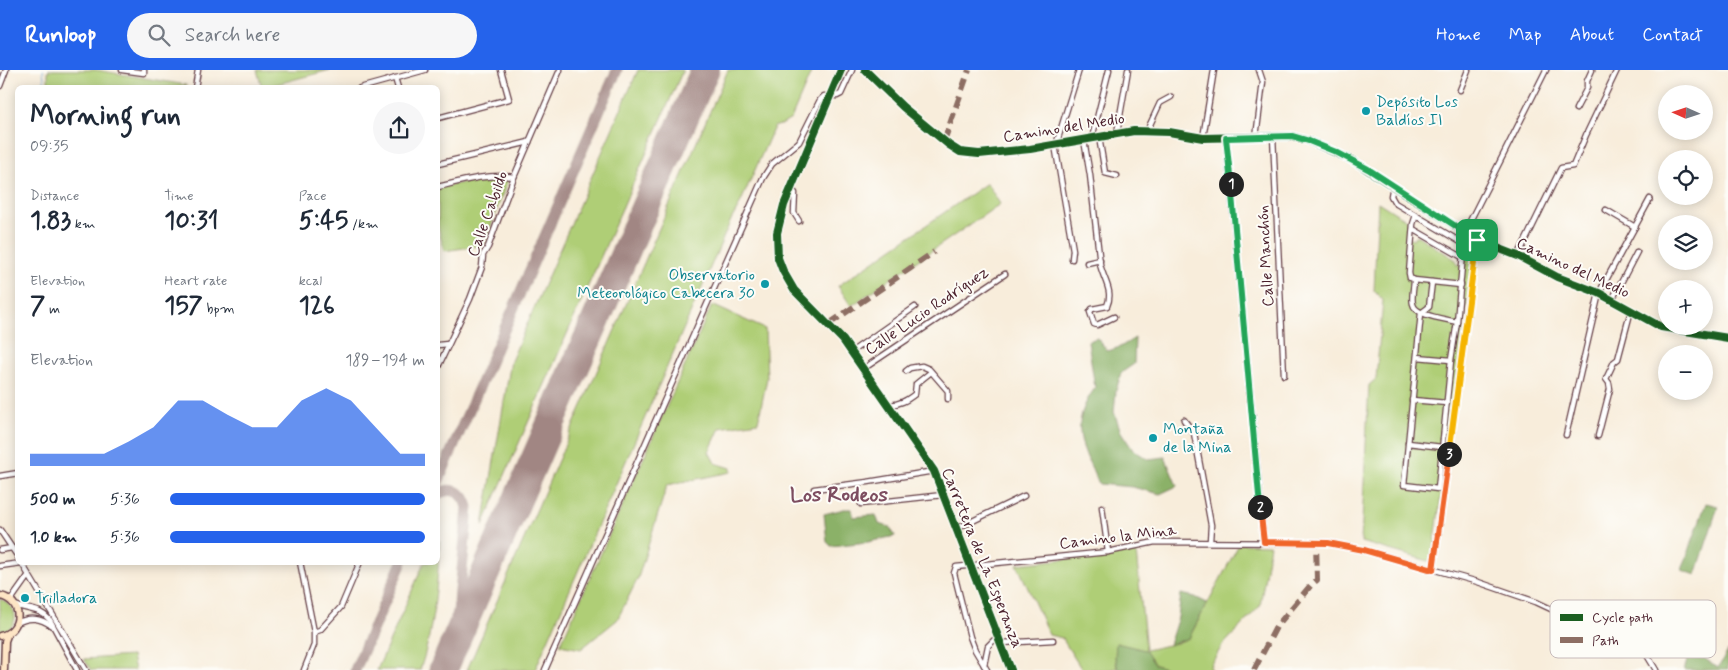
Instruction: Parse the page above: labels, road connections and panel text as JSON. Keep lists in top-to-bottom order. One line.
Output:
{"streets":{"main road":["Carretera de La Esperanza"],"street":["Camino del Medio","Calle Cabildo","Calle Manchón","Calle Lucio Rodríguez","Camino la Mina"]},"crossings":[["Camino del Medio","Calle Manchón"],["Calle Lucio Rodríguez","Carretera de La Esperanza"],["Camino la Mina","Carretera de La Esperanza"]],"districts":["Los Rodeos"],"places":["Depósito Los Baldíos II","Observatorio Meteorológico Cabecera 30","Montaña de la Mina","Trilladora"],"legend":["Cycle path","Path"],"north":"left","page":{"header":"Runloop","search":"Search here","nav":["Home","Map","About","Contact"],"map_buttons":["+","−"],"heading":["Morning run","09:35"],"stats":[["Distance","1.83 km"],["Time","10:31"],["Pace","5:45 /km"],["Elevation","7 m"],["Heart rate","157 bpm"],["kcal","126"]],"pins":["1","3","2"],"chart":["Elevation","189–194 m"],"list":[{"name":"500 m","note":"5:36"},{"name":"1.0 km","note":"5:36"}]}}
